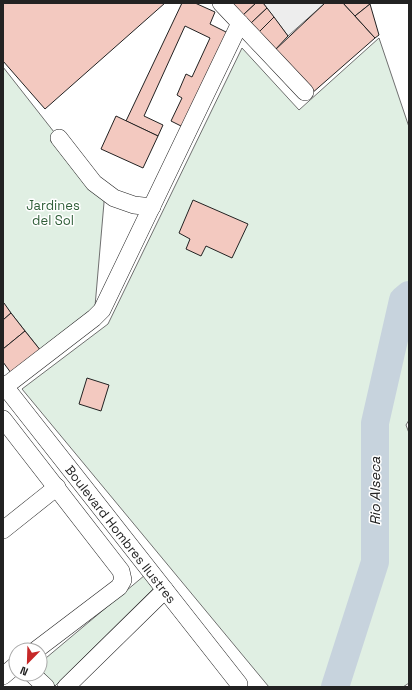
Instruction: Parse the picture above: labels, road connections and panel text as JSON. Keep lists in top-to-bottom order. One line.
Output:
{"streets":{"street":["Boulevard Hombres Ilustres"]},"water":["Rio Alseca"],"parks":["Jardines del Sol"],"north":"bottom left"}
